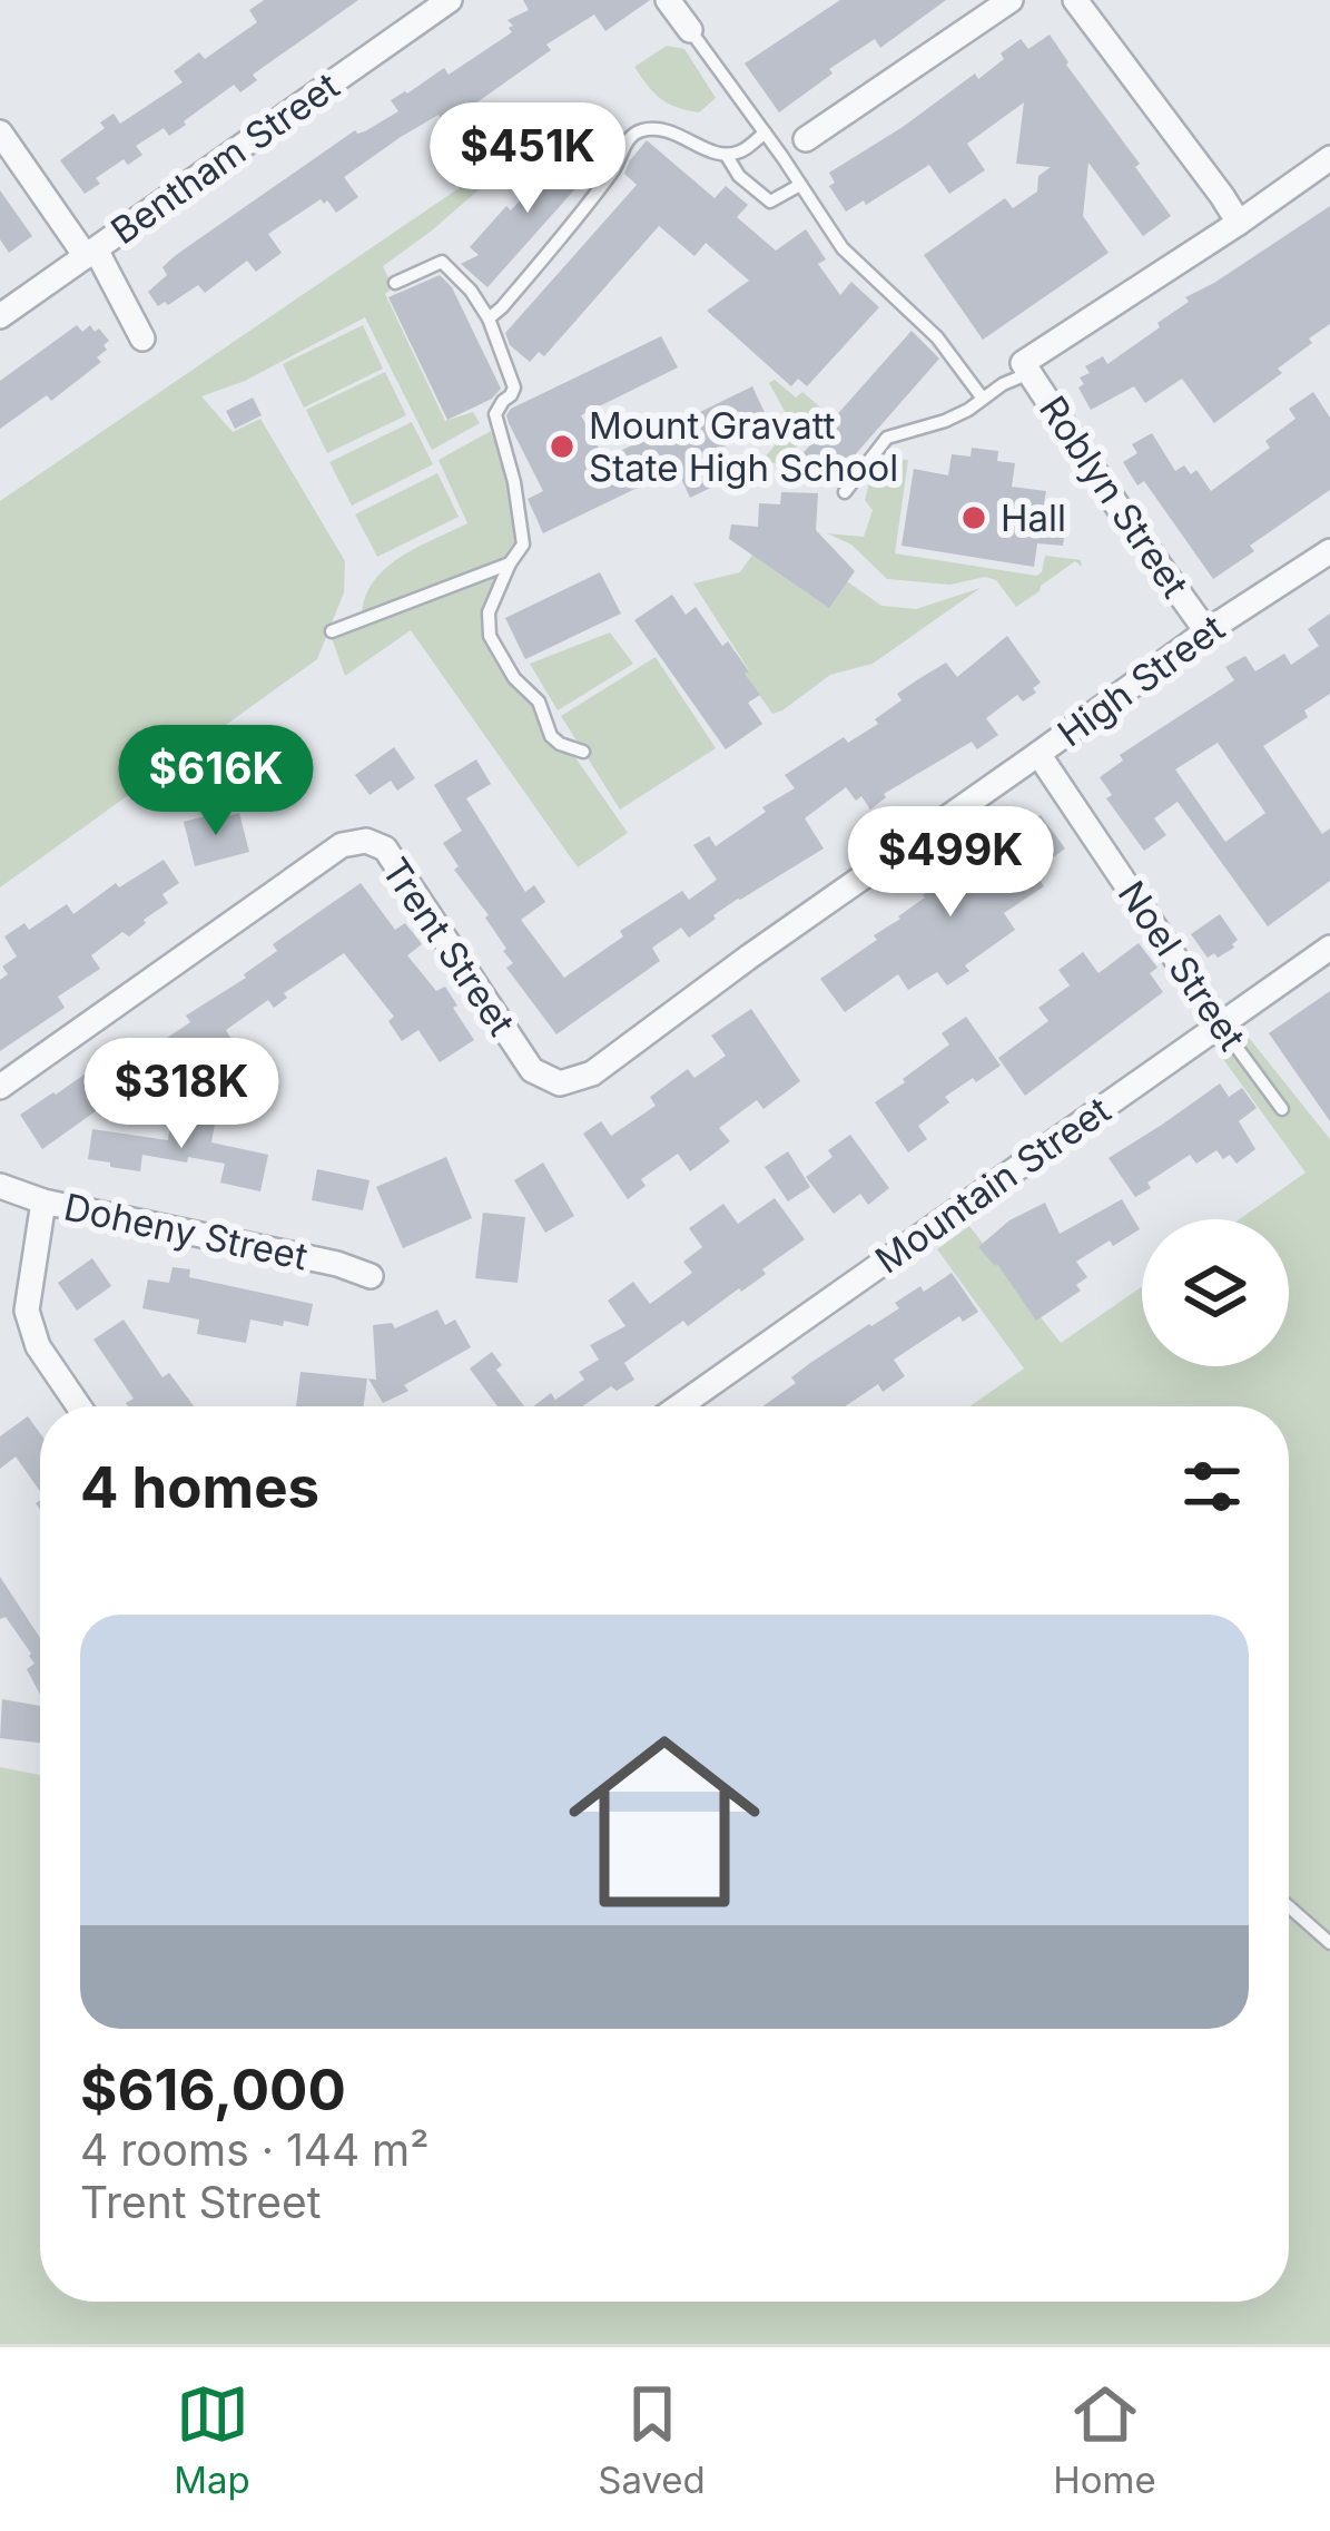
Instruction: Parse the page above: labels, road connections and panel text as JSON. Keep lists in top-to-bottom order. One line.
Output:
{"streets":{"street":["Bentham Street","Roblyn Street","High Street","Trent Street","Noel Street","Mountain Street","Doheny Street"]},"crossings":[["Roblyn Street","High Street"],["High Street","Trent Street"],["High Street","Noel Street"],["Noel Street","Mountain Street"]],"places":["Mount Gravatt State High School","Hall"],"page":{"price":["$451K","$616K","$499K","$318K"],"heading":"4 homes","list":[{"name":"$616,000","note":"4 rooms · 144 m² · Trent Street"}],"tabs":["Map","Saved","Home"]}}
